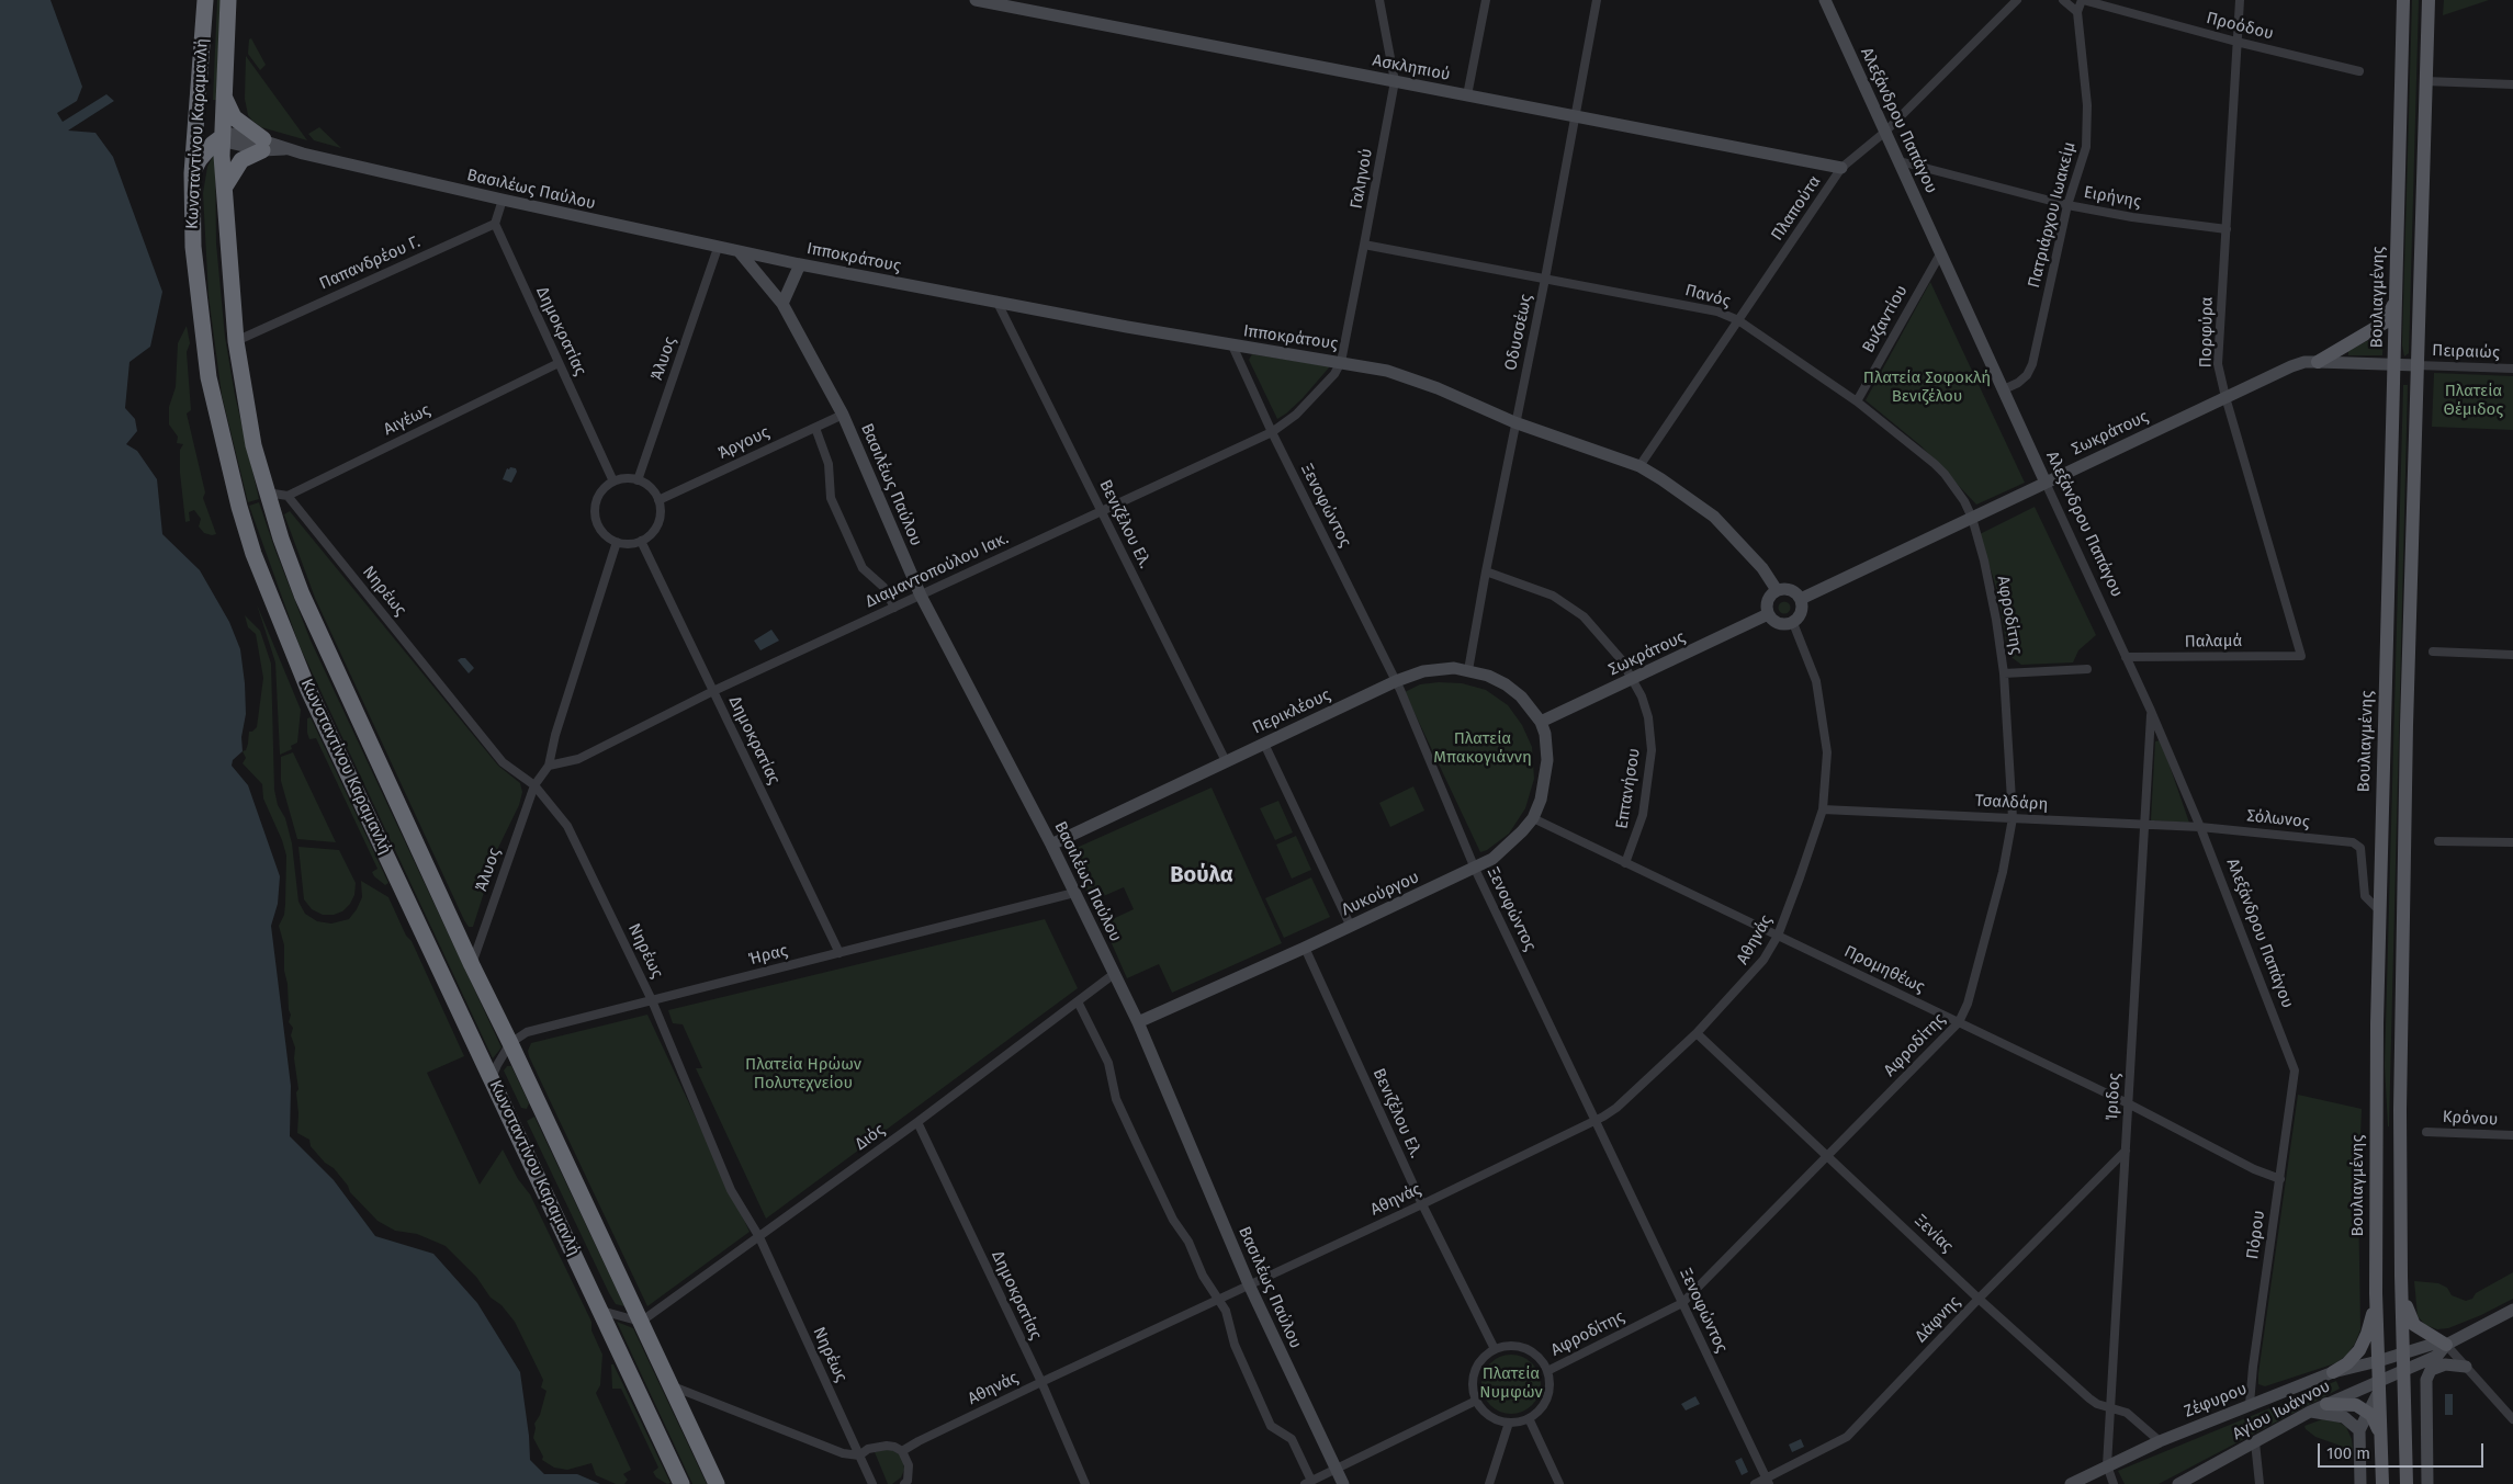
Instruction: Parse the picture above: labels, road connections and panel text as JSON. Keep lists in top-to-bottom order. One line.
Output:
{"streets":{"highway":["Κωνσταντίνου Καραμανλή"],"main road":["Βουλιαγμένης"],"street":["Προόδου","Ασκληπιού","Αλεξάνδρου Παπάγου","Γαληνού","Βασιλέως Παύλου","Ειρήνης","Πλαπούτα","Πατριάρχου Ιωακείμ","Ιπποκράτους","Παπανδρέου Γ.","Πανός","Βυζαντίου","Δημοκρατίας","Οδυσσέως","Πορφύρα","Πειραιώς","Άλυος","Αιγέως","Σωκράτους","Άργους","Ξενοφώντος","Βενιζέλου Ελ.","Διαμαντοπούλου Ιακ.","Νηρέως","Αφροδίτης","Παλαμά","Περικλέους","Επτανήσου","Τσαλδάρη","Σόλωνος","Λυκούργου","Αθηνάς","Ήρας","Προμηθέως","Ίριδος","Κρόνου","Διός","Ξενίας","Πόρου","Δάφνης","Ζέφυρου","Αγίου Ιωάννου"]},"crossings":[["Προόδου","Πατριάρχου Ιωακείμ"],["Προόδου","Πορφύρα"],["Ασκληπιού","Γαληνού"],["Ασκληπιού","Πλαπούτα"],["Ασκληπιού","Οδυσσέως"],["Αλεξάνδρου Παπάγου","Ειρήνης"],["Αλεξάνδρου Παπάγου","Πλαπούτα"],["Αλεξάνδρου Παπάγου","Πατριάρχου Ιωακείμ"],["Αλεξάνδρου Παπάγου","Βυζαντίου"],["Αλεξάνδρου Παπάγου","Σωκράτους"],["Αλεξάνδρου Παπάγου","Παλαμά"],["Αλεξάνδρου Παπάγου","Τσαλδάρη"],["Αλεξάνδρου Παπάγου","Σόλωνος"],["Αλεξάνδρου Παπάγου","Ίριδος"],["Αλεξάνδρου Παπάγου","Πόρου"],["Κωνσταντίνου Καραμανλή","Βασιλέως Παύλου"],["Κωνσταντίνου Καραμανλή","Παπανδρέου Γ."],["Κωνσταντίνου Καραμανλή","Άλυος"],["Κωνσταντίνου Καραμανλή","Ήρας"],["Κωνσταντίνου Καραμανλή","Διός"],["Γαληνού","Ιπποκράτους"],["Γαληνού","Πανός"],["Γαληνού","Διαμαντοπούλου Ιακ."],["Βασιλέως Παύλου","Ιπποκράτους"],["Βασιλέως Παύλου","Άλυος"],["Βασιλέως Παύλου","Άργους"],["Βασιλέως Παύλου","Διαμαντοπούλου Ιακ."],["Βασιλέως Παύλου","Περικλέους"],["Βασιλέως Παύλου","Λυκούργου"],["Βασιλέως Παύλου","Αθηνάς"],["Βασιλέως Παύλου","Ήρας"],["Βασιλέως Παύλου","Διός"],["Ειρήνης","Πατριάρχου Ιωακείμ"],["Ειρήνης","Πορφύρα"],["Πλαπούτα","Ιπποκράτους"],["Πλαπούτα","Πανός"],["Ιπποκράτους","Οδυσσέως"],["Ιπποκράτους","Σωκράτους"],["Ιπποκράτους","Ξενοφώντος"],["Ιπποκράτους","Βενιζέλου Ελ."],["Ιπποκράτους","Διαμαντοπούλου Ιακ."],["Ιπποκράτους","Αθηνάς"],["Παπανδρέου Γ.","Δημοκρατίας"],["Πανός","Βυζαντίου"],["Πανός","Οδυσσέως"],["Πανός","Σωκράτους"],["Πανός","Αφροδίτης"],["Βουλιαγμένης","Σωκράτους"],["Βουλιαγμένης","Σόλωνος"],["Βουλιαγμένης","Ζέφυρου"],["Βουλιαγμένης","Αγίου Ιωάννου"],["Δημοκρατίας","Άλυος"],["Δημοκρατίας","Αιγέως"],["Δημοκρατίας","Άργους"],["Δημοκρατίας","Διαμαντοπούλου Ιακ."],["Δημοκρατίας","Αθηνάς"],["Δημοκρατίας","Ήρας"],["Δημοκρατίας","Διός"],["Οδυσσέως","Περικλέους"],["Οδυσσέως","Επτανήσου"],["Πορφύρα","Σωκράτους"],["Πορφύρα","Παλαμά"],["Πειραιώς","Σωκράτους"],["Άλυος","Άργους"],["Άλυος","Νηρέως"],["Αιγέως","Νηρέως"],["Σωκράτους","Αφροδίτης"],["Σωκράτους","Περικλέους"],["Σωκράτους","Επτανήσου"],["Σωκράτους","Λυκούργου"],["Σωκράτους","Αθηνάς"],["Ξενοφώντος","Διαμαντοπούλου Ιακ."],["Ξενοφώντος","Αφροδίτης"],["Ξενοφώντος","Περικλέους"],["Ξενοφώντος","Λυκούργου"],["Ξενοφώντος","Αθηνάς"],["Ξενοφώντος","Δάφνης"],["Βενιζέλου Ελ.","Διαμαντοπούλου Ιακ."],["Βενιζέλου Ελ.","Αφροδίτης"],["Βενιζέλου Ελ.","Περικλέους"],["Βενιζέλου Ελ.","Λυκούργου"],["Βενιζέλου Ελ.","Αθηνάς"],["Νηρέως","Ήρας"],["Νηρέως","Διός"],["Αφροδίτης","Τσαλδάρη"],["Αφροδίτης","Προμηθέως"],["Αφροδίτης","Ξενίας"],["Περικλέους","Λυκούργου"],["Επτανήσου","Προμηθέως"],["Τσαλδάρη","Σόλωνος"],["Τσαλδάρη","Αθηνάς"],["Τσαλδάρη","Ίριδος"],["Λυκούργου","Προμηθέως"],["Αθηνάς","Προμηθέως"],["Αθηνάς","Ξενίας"],["Προμηθέως","Ίριδος"],["Προμηθέως","Πόρου"],["Ίριδος","Ξενίας"],["Ίριδος","Δάφνης"],["Ίριδος","Ζέφυρου"],["Ξενίας","Δάφνης"],["Ξενίας","Ζέφυρου"],["Πόρου","Ζέφυρου"],["Ζέφυρου","Αγίου Ιωάννου"]],"districts":["Βούλα"],"parks":["Πλατεία Σοφοκλή Βενιζέλου","Πλατεία Θέμιδος","Πλατεία Μπακογιάννη","Πλατεία Ηρώων Πολυτεχνείου","Πλατεία Νυμφών"],"scale_bar":"100 m"}
